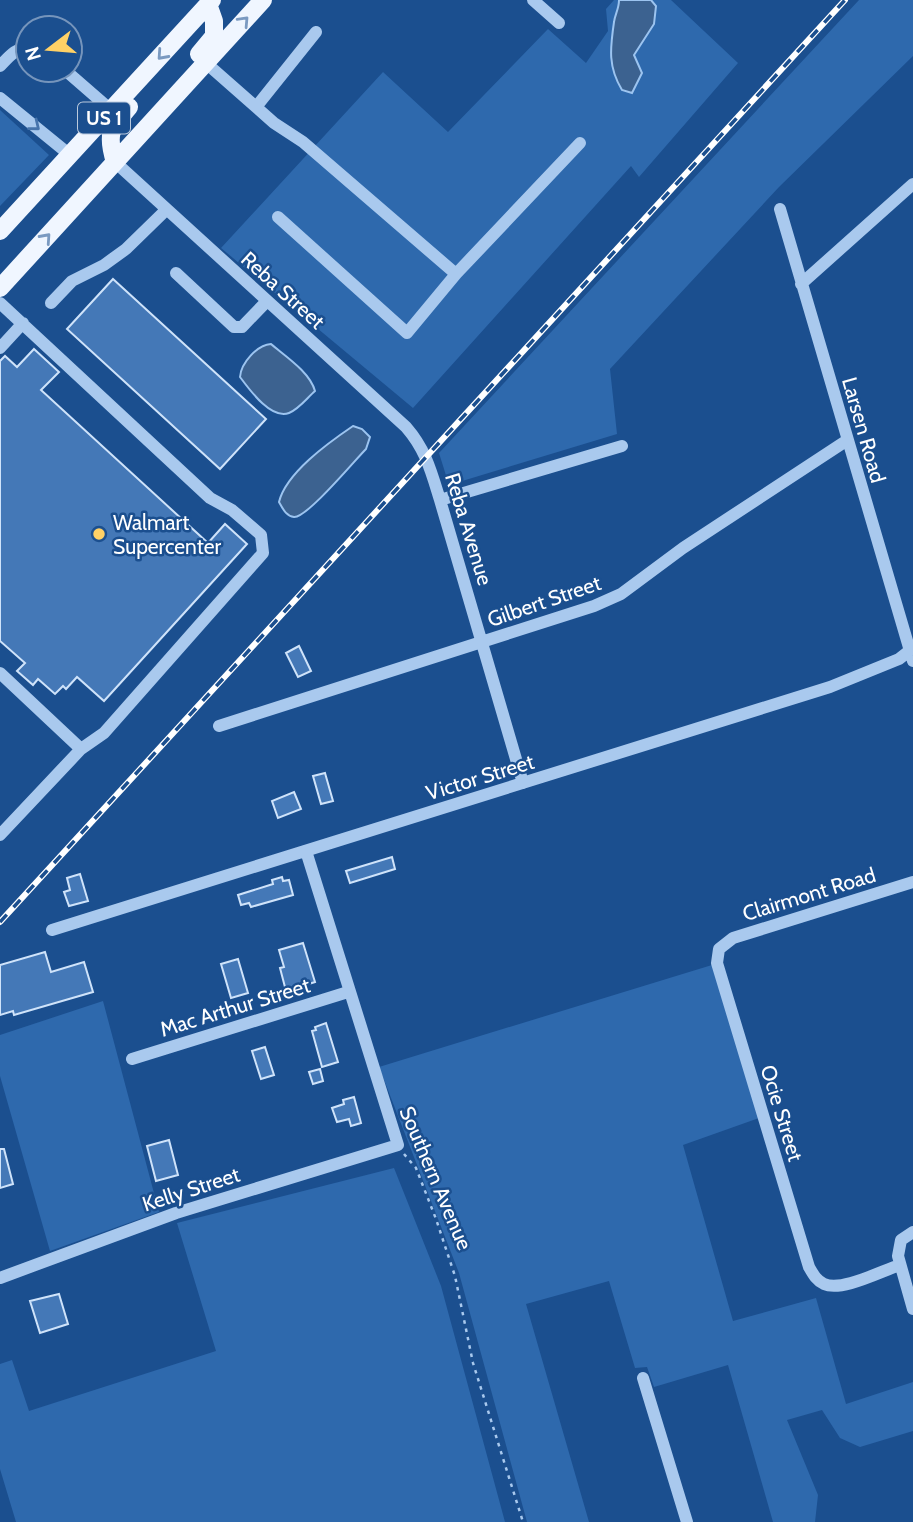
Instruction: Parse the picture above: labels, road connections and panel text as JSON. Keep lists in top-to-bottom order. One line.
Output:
{"streets":{"main road":["US 1"],"street":["Reba Street","Larsen Road","Reba Avenue","Gilbert Street","Victor Street","Clairmont Road","Mac Arthur Street","Ocie Street","Southern Avenue","Kelly Street"]},"crossings":[["US 1","Reba Street"],["Reba Street","Reba Avenue"],["Larsen Road","Gilbert Street"],["Larsen Road","Victor Street"],["Reba Avenue","Gilbert Street"],["Reba Avenue","Victor Street"],["Victor Street","Southern Avenue"],["Clairmont Road","Ocie Street"],["Mac Arthur Street","Southern Avenue"],["Southern Avenue","Kelly Street"]],"places":["Walmart Supercenter"],"north":"left"}
